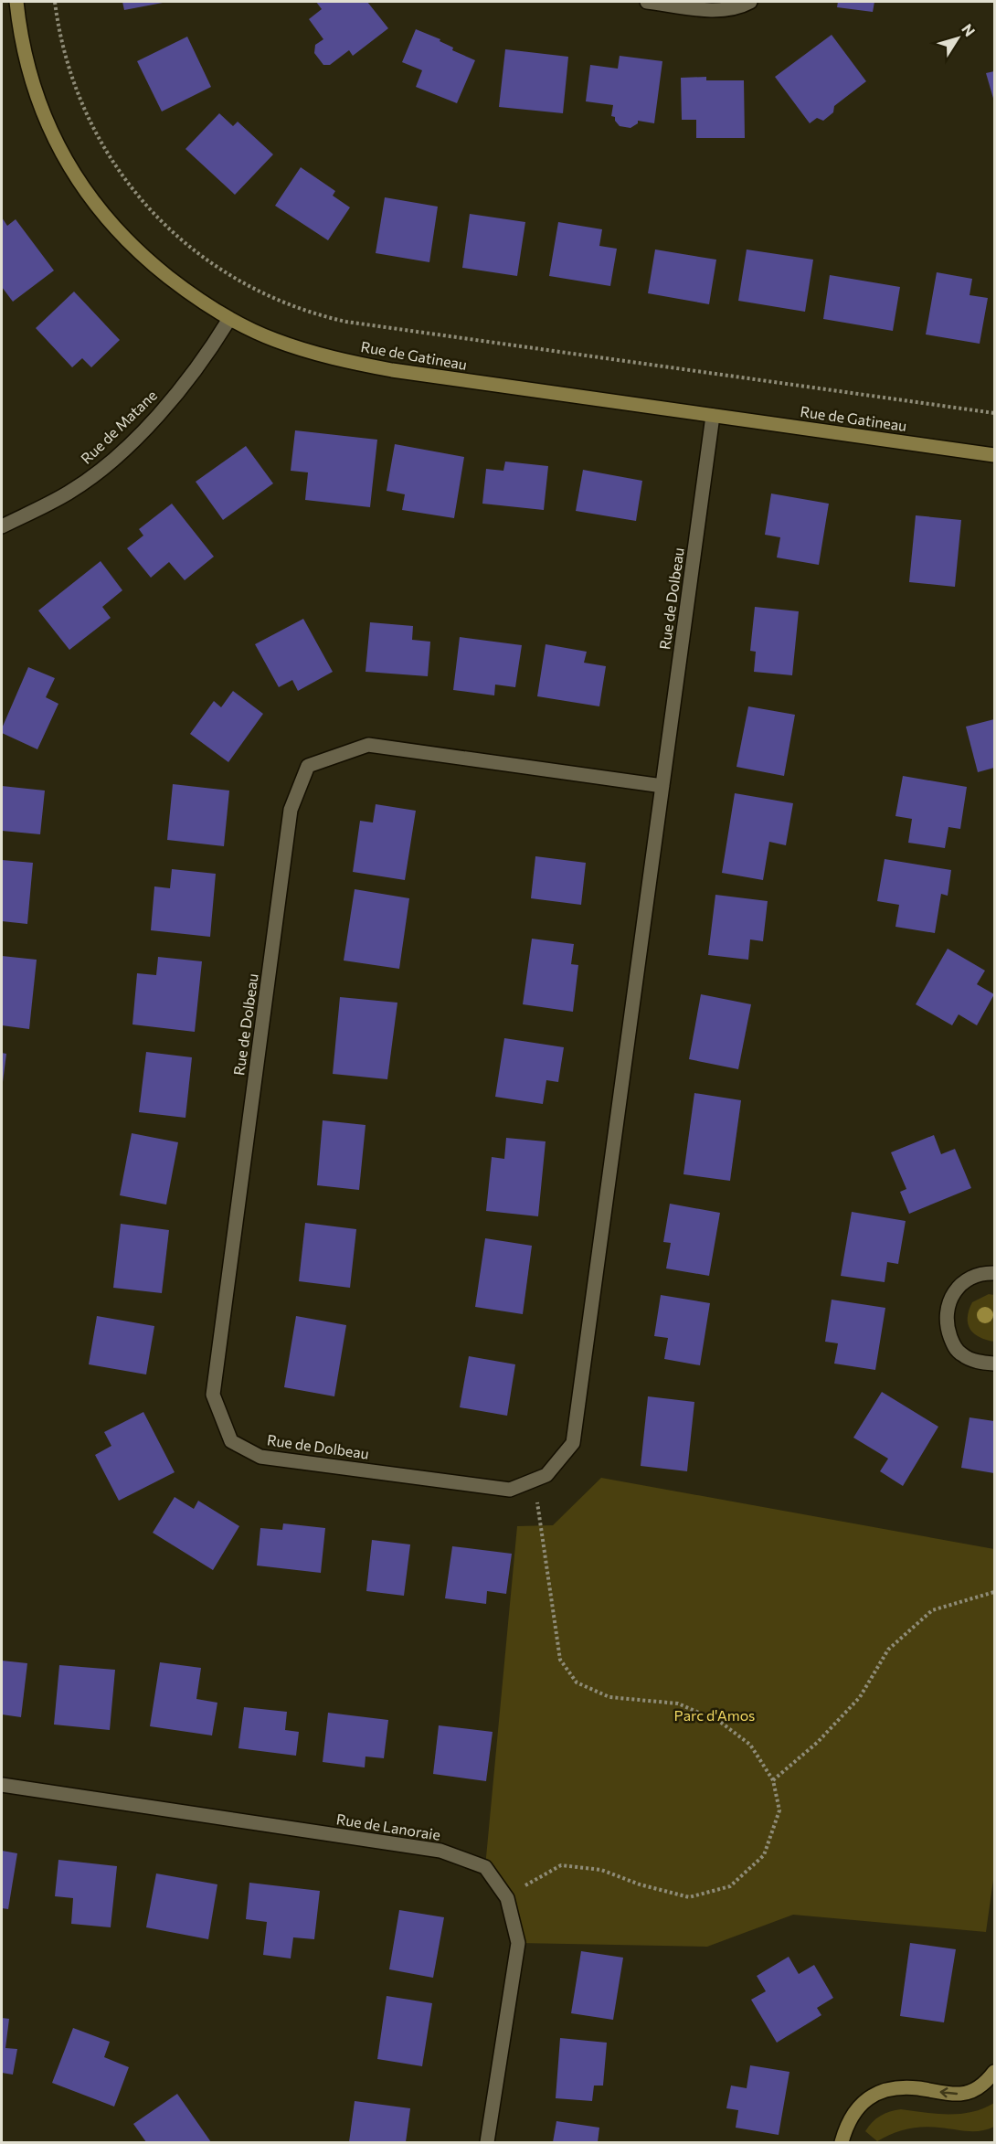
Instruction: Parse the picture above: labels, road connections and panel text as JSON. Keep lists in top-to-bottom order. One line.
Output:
{"streets":{"street":["Rue de Gatineau","Rue de Matane","Rue de Dolbeau","Rue de Lanoraie"]},"crossings":[["Rue de Gatineau","Rue de Matane"],["Rue de Gatineau","Rue de Dolbeau"]],"parks":["Parc d'Amos"],"north":"top right"}
